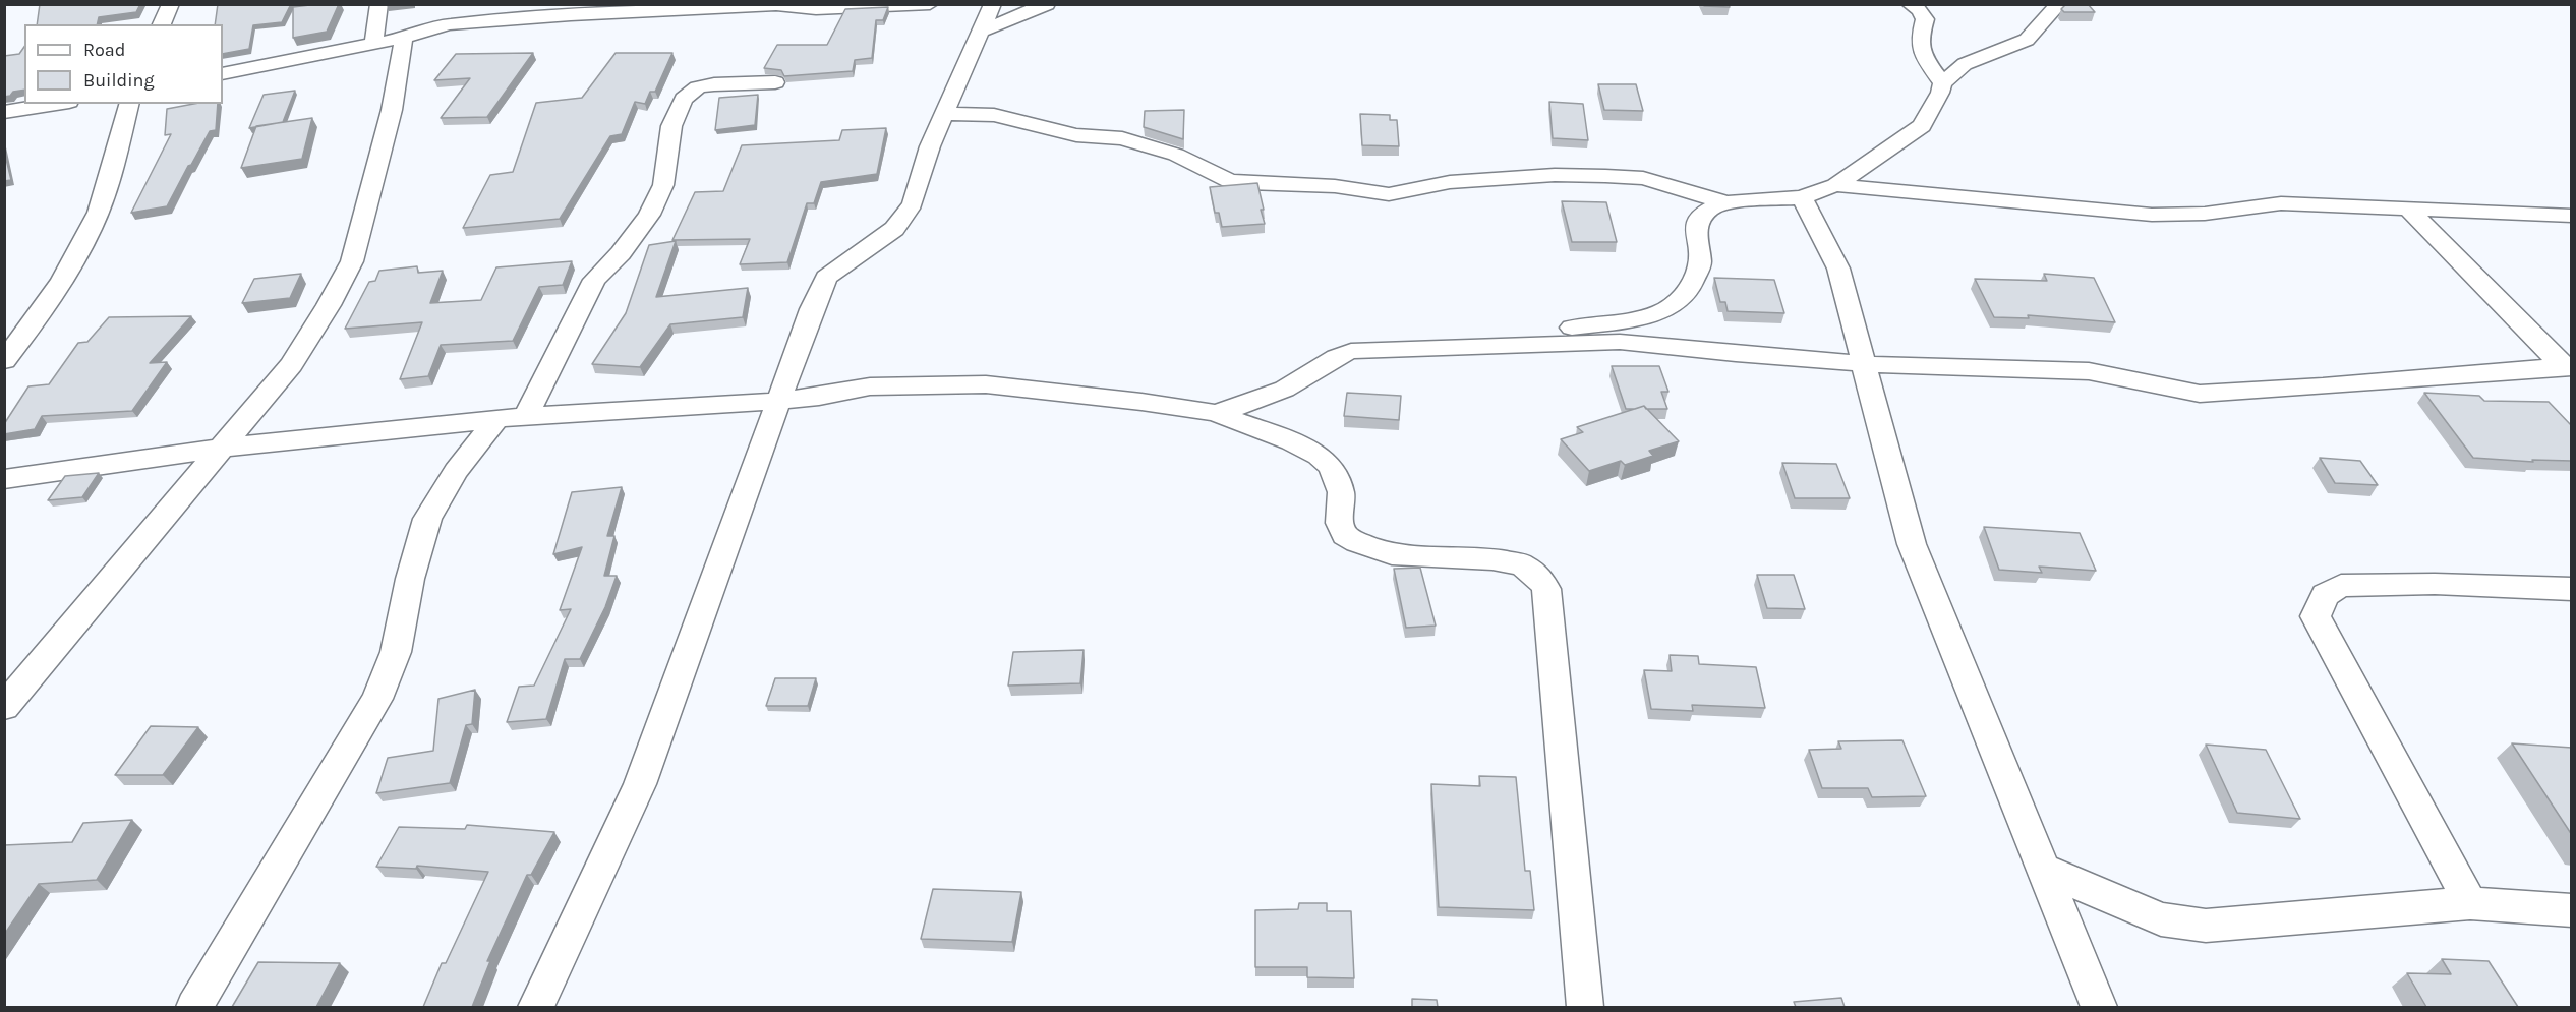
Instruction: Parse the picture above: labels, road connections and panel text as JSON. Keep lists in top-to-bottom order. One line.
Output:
{"legend":["Road","Building"]}
